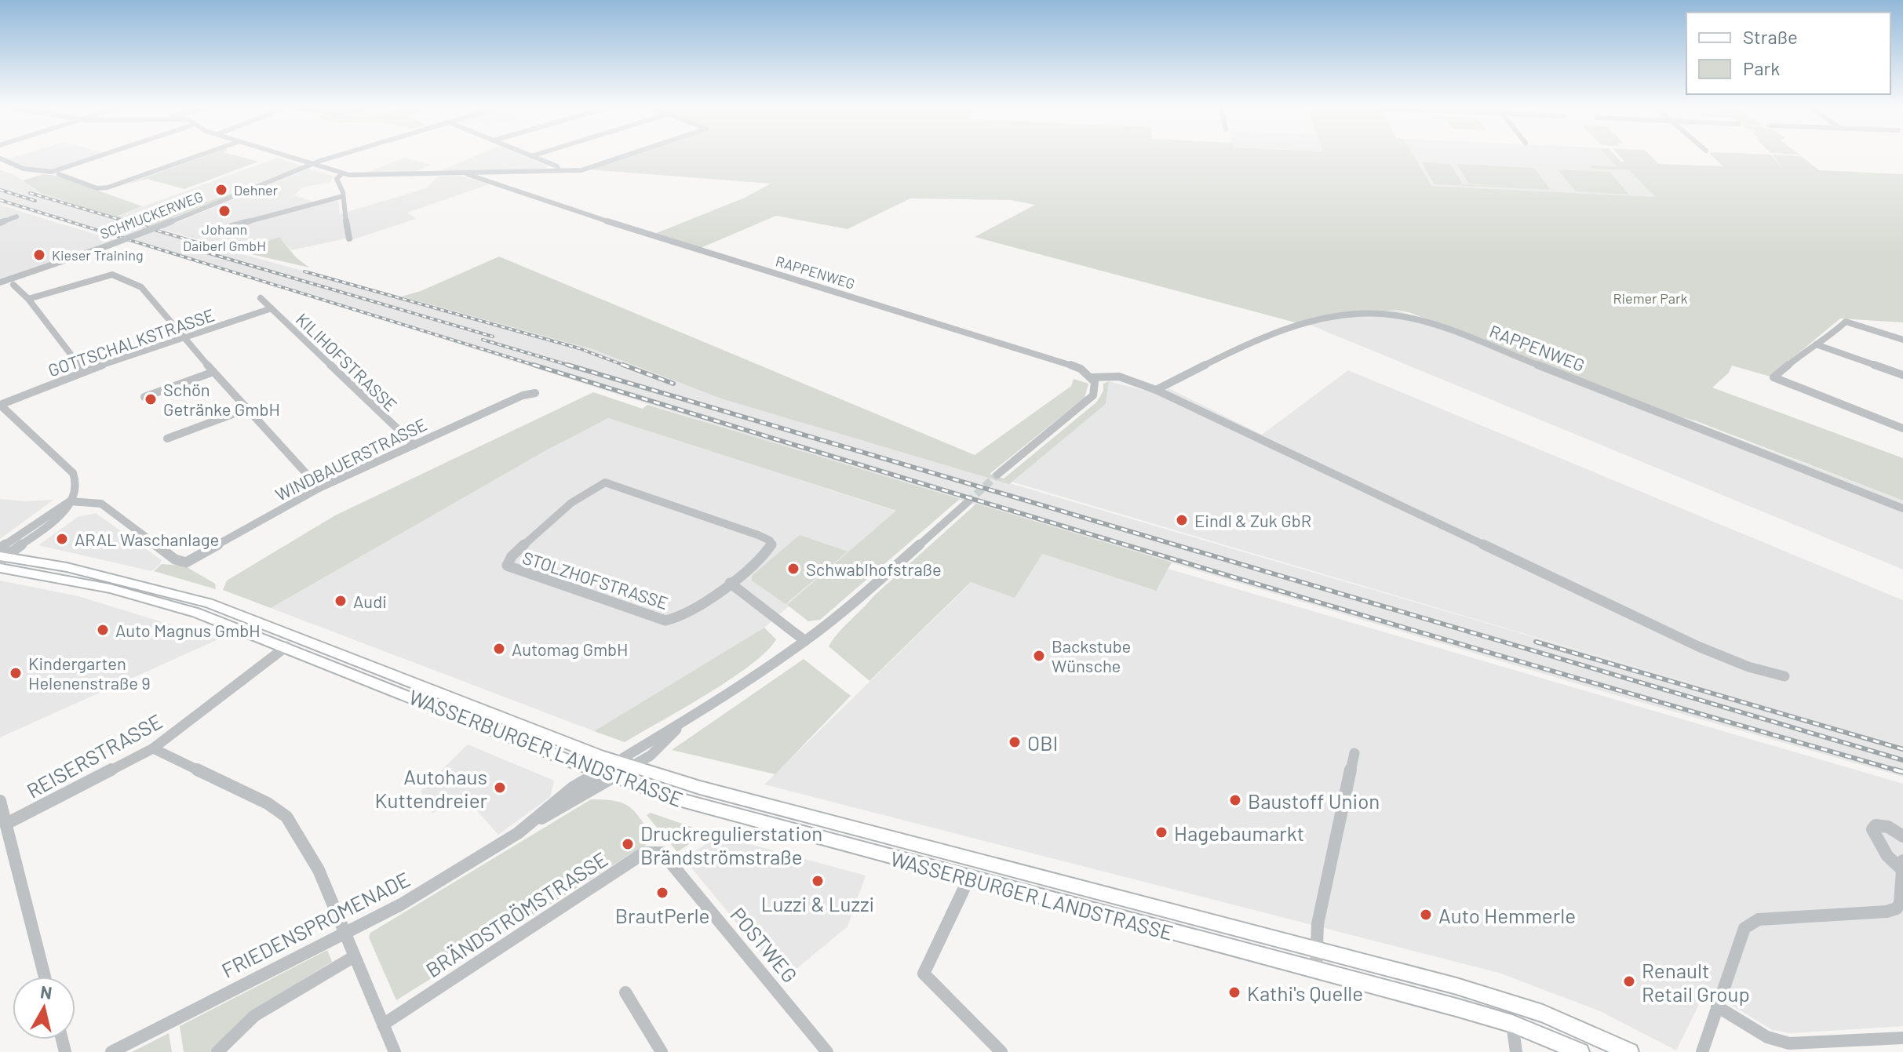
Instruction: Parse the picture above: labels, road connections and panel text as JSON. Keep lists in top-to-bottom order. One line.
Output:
{"streets":{"main road":["WASSERBURGER LANDSTRASSE"],"street":["SCHMUCKERWEG","RAPPENWEG","GOTTSCHALKSTRASSE","KILIHOFSTRASSE","WINDBAUERSTRASSE","STOLZHOFSTRASSE","REISERSTRASSE","BRÄNDSTRÖMSTRASSE","FRIEDENSPROMENADE","POSTWEG"]},"crossings":[["GOTTSCHALKSTRASSE","KILIHOFSTRASSE"],["KILIHOFSTRASSE","WINDBAUERSTRASSE"],["WASSERBURGER LANDSTRASSE","REISERSTRASSE"],["WASSERBURGER LANDSTRASSE","FRIEDENSPROMENADE"],["BRÄNDSTRÖMSTRASSE","POSTWEG"]],"parks":["Riemer Park"],"places":["Dehner","Johann Daiberl GmbH","Kieser Training","Schön Getränke GmbH","Eindl & Zuk GbR","ARAL Waschanlage","Schwablhofstraße","Audi","Auto Magnus GmbH","Automag GmbH","Backstube Wünsche","Kindergarten Helenenstraße 9","OBI","Autohaus Kuttendreier","Baustoff Union","Hagebaumarkt","Druckregulierstation Brändströmstraße","Luzzi & Luzzi","BrautPerle","Auto Hemmerle","Renault Retail Group","Kathi's Quelle"],"legend":["Straße","Park"],"north":"top"}
